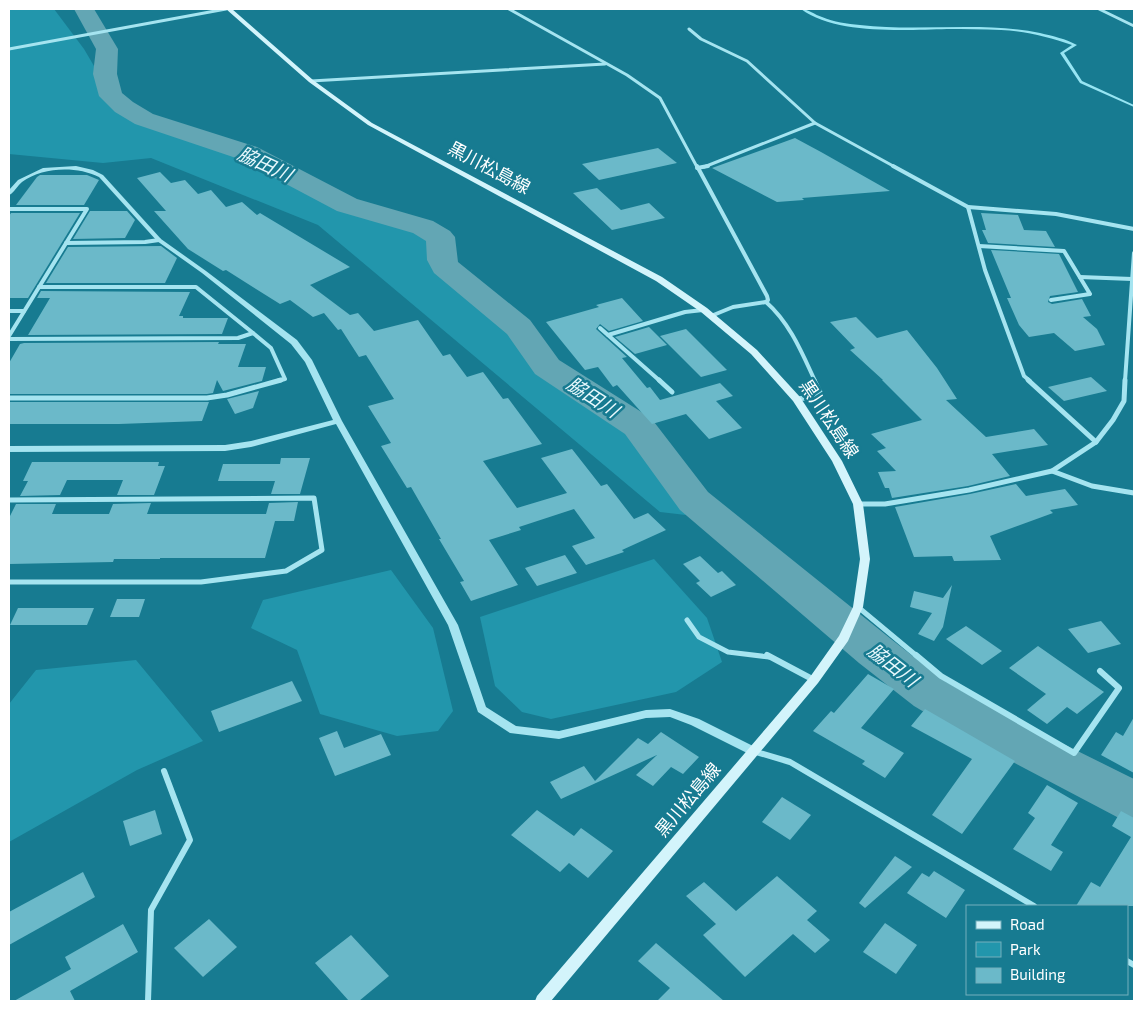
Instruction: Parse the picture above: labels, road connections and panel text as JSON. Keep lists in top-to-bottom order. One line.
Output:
{"streets":{"main road":["黒川松島線"]},"water":["脇田川"],"legend":["Road","Park","Building"]}
